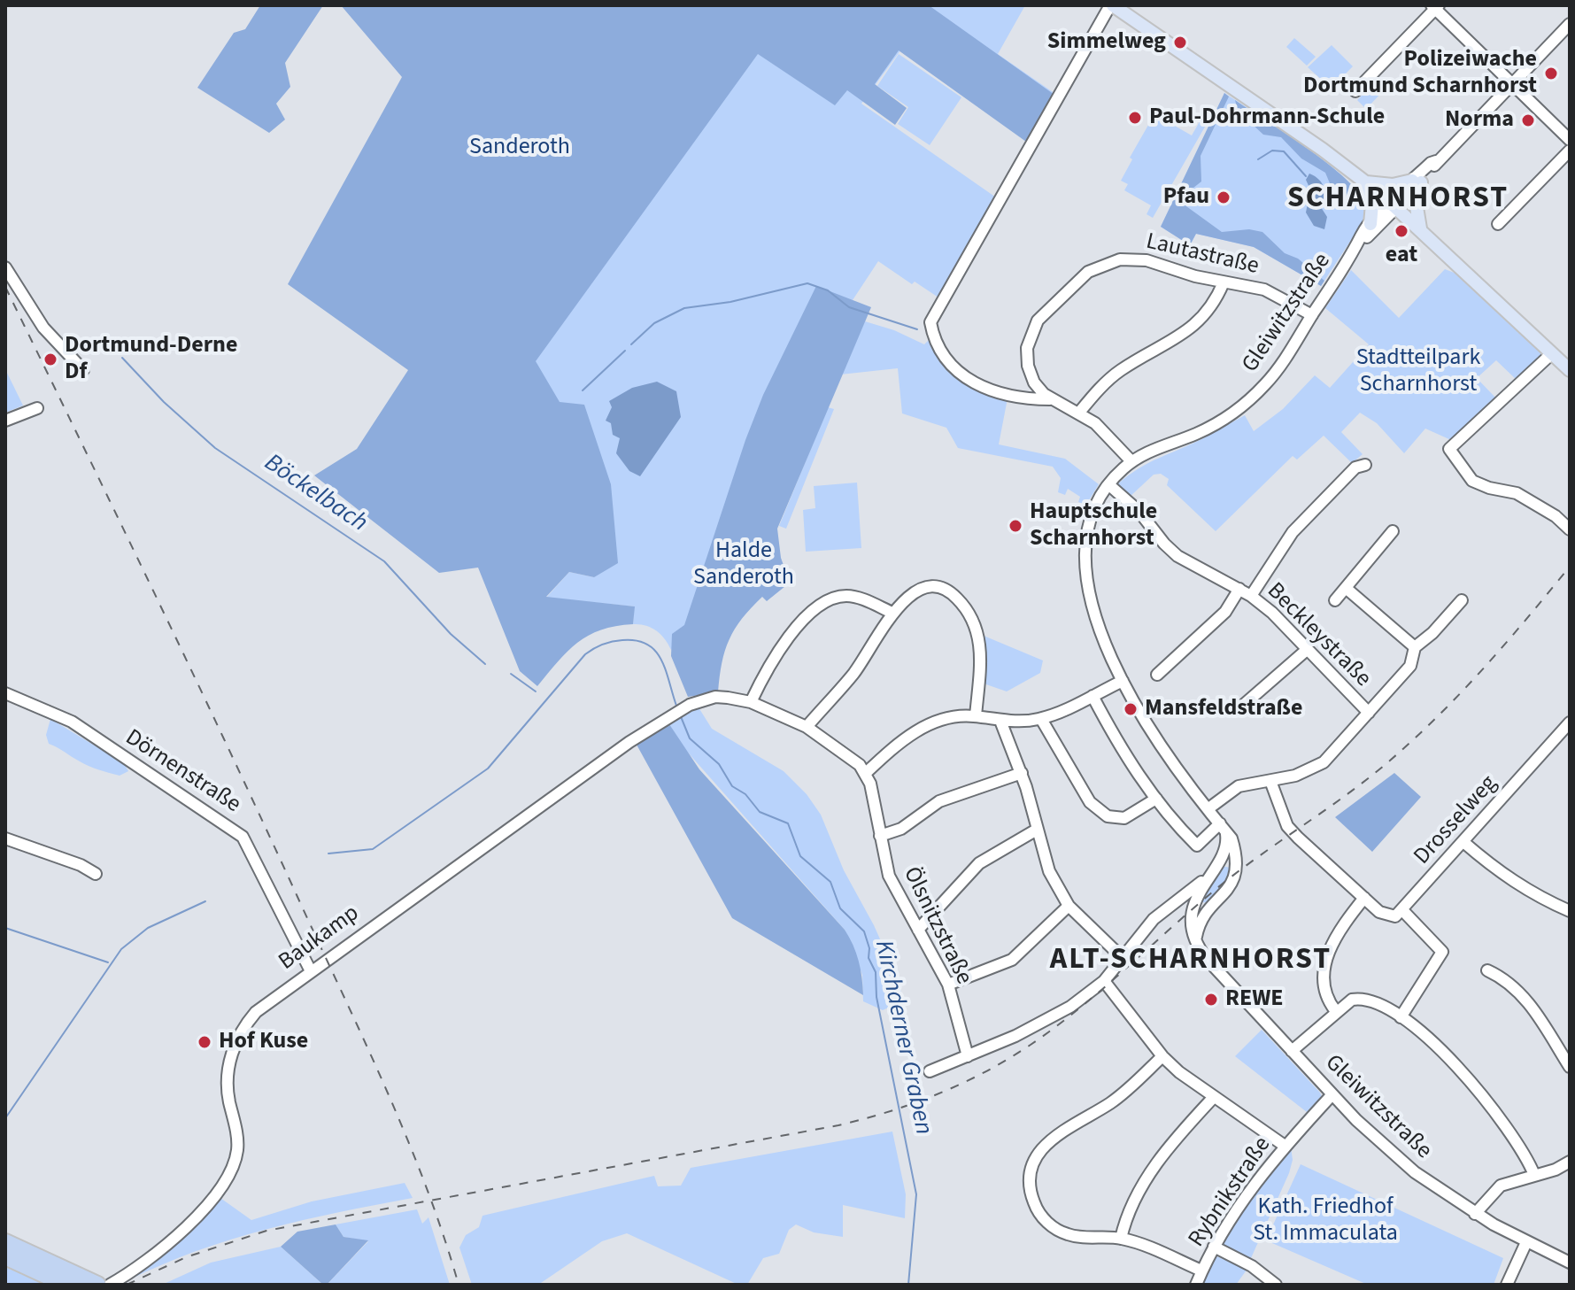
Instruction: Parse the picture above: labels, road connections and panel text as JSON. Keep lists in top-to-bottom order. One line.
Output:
{"streets":{"street":["Lautastraße","Gleiwitzstraße","Beckleystraße","Dörnenstraße","Drosselweg","Ölsnitzstraße","Baukamp","Rybnikstraße"]},"crossings":[["Lautastraße","Gleiwitzstraße"],["Gleiwitzstraße","Beckleystraße"],["Gleiwitzstraße","Rybnikstraße"],["Dörnenstraße","Baukamp"]],"districts":["SCHARNHORST","ALT-SCHARNHORST"],"water":["Böckelbach","Kirchderner Graben"],"parks":["Sanderoth","Stadtteilpark Scharnhorst","Halde Sanderoth","Kath. Friedhof St. Immaculata"],"places":["Simmelweg","Polizeiwache Dortmund Scharnhorst","Paul-Dohrmann-Schule","Norma","Pfau","eat","Dortmund-Derne Df","Hauptschule Scharnhorst","Mansfeldstraße","REWE","Hof Kuse"]}
